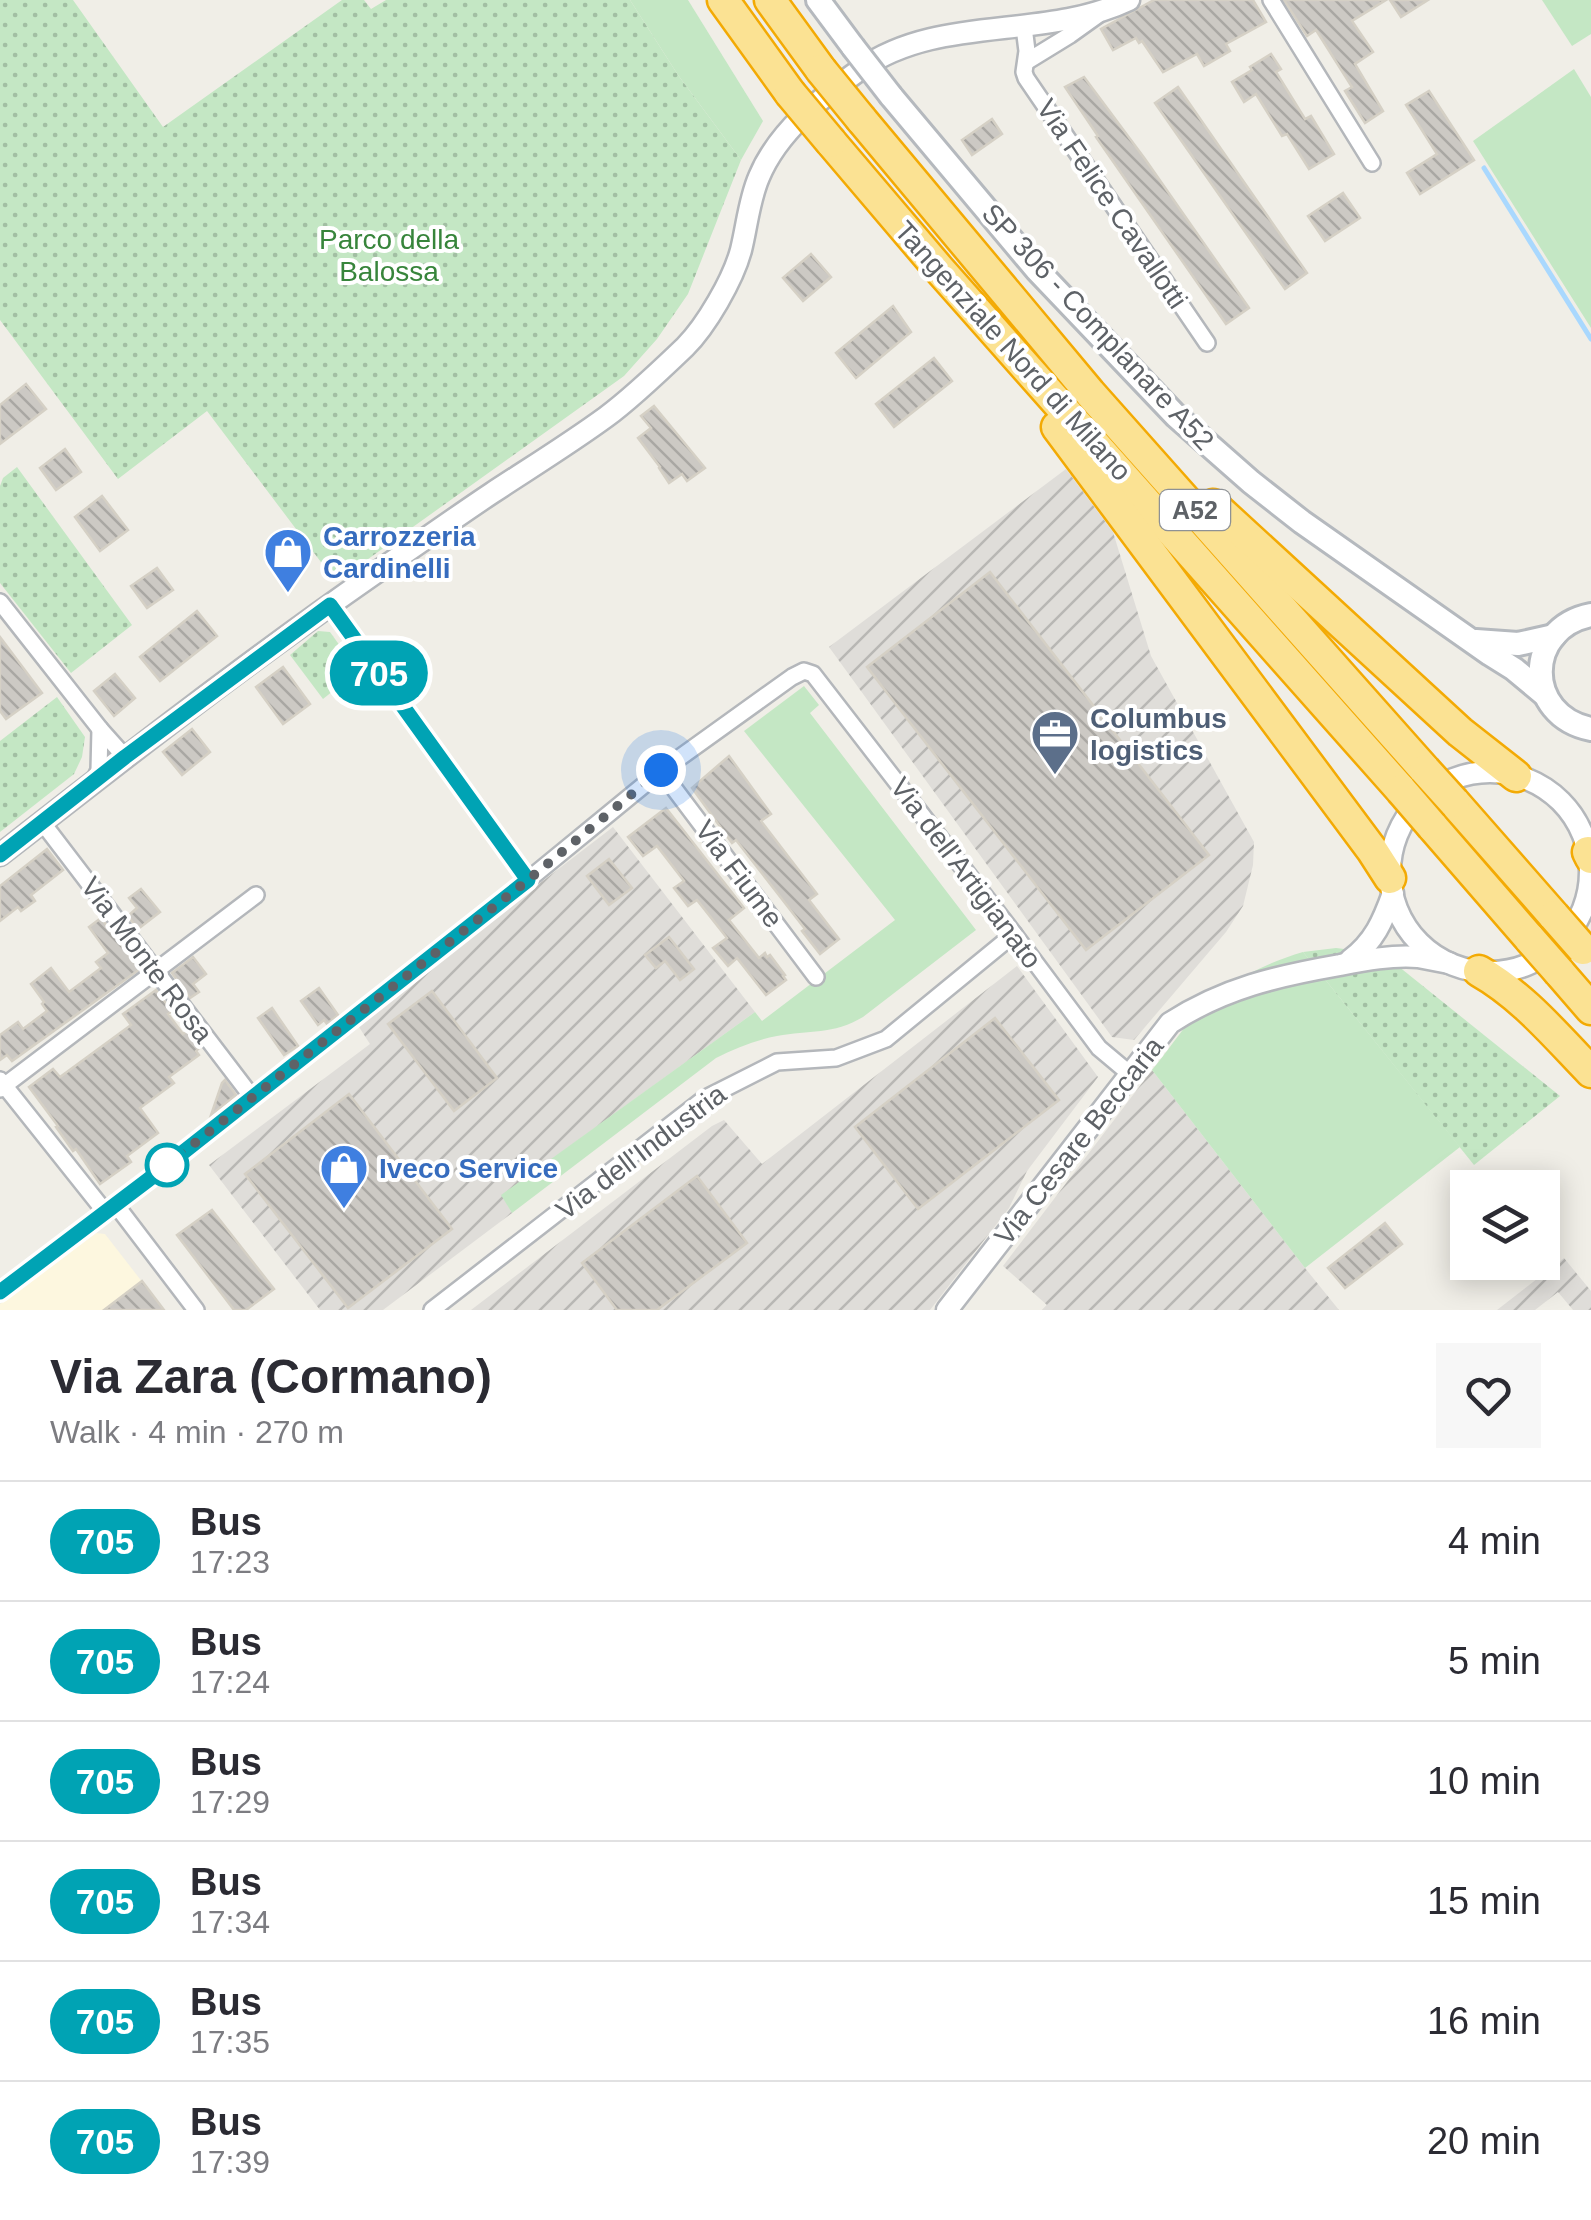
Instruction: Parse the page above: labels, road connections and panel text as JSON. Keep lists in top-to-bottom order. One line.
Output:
{"streets":{"highway":["Tangenziale Nord di Milano","A52"],"main road":["SP 306 - Complanare A52"],"street":["Via Felice Cavallotti","Via dell'Artigianato","Via Fiume","Via Monte Rosa","Via Cesare Beccaria","Via dell'Industria"]},"crossings":[["Via dell'Artigianato","Via Fiume"],["Via dell'Artigianato","Via Cesare Beccaria"],["Via dell'Artigianato","Via dell'Industria"]],"parks":["Parco della Balossa"],"places":{"shop":["Carrozzeria Cardinelli","Iveco Service"],"office":["Columbus logistics"]},"lines":["bus line 705"],"page":{"on_map":"705","heading":["Via Zara (Cormano)","Walk · 4 min · 270 m"],"list":[{"mark":"705","name":"Bus","note":"17:23","value":"4 min"},{"mark":"705","name":"Bus","note":"17:24","value":"5 min"},{"mark":"705","name":"Bus","note":"17:29","value":"10 min"},{"mark":"705","name":"Bus","note":"17:34","value":"15 min"},{"mark":"705","name":"Bus","note":"17:35","value":"16 min"},{"mark":"705","name":"Bus","note":"17:39","value":"20 min"}]}}
